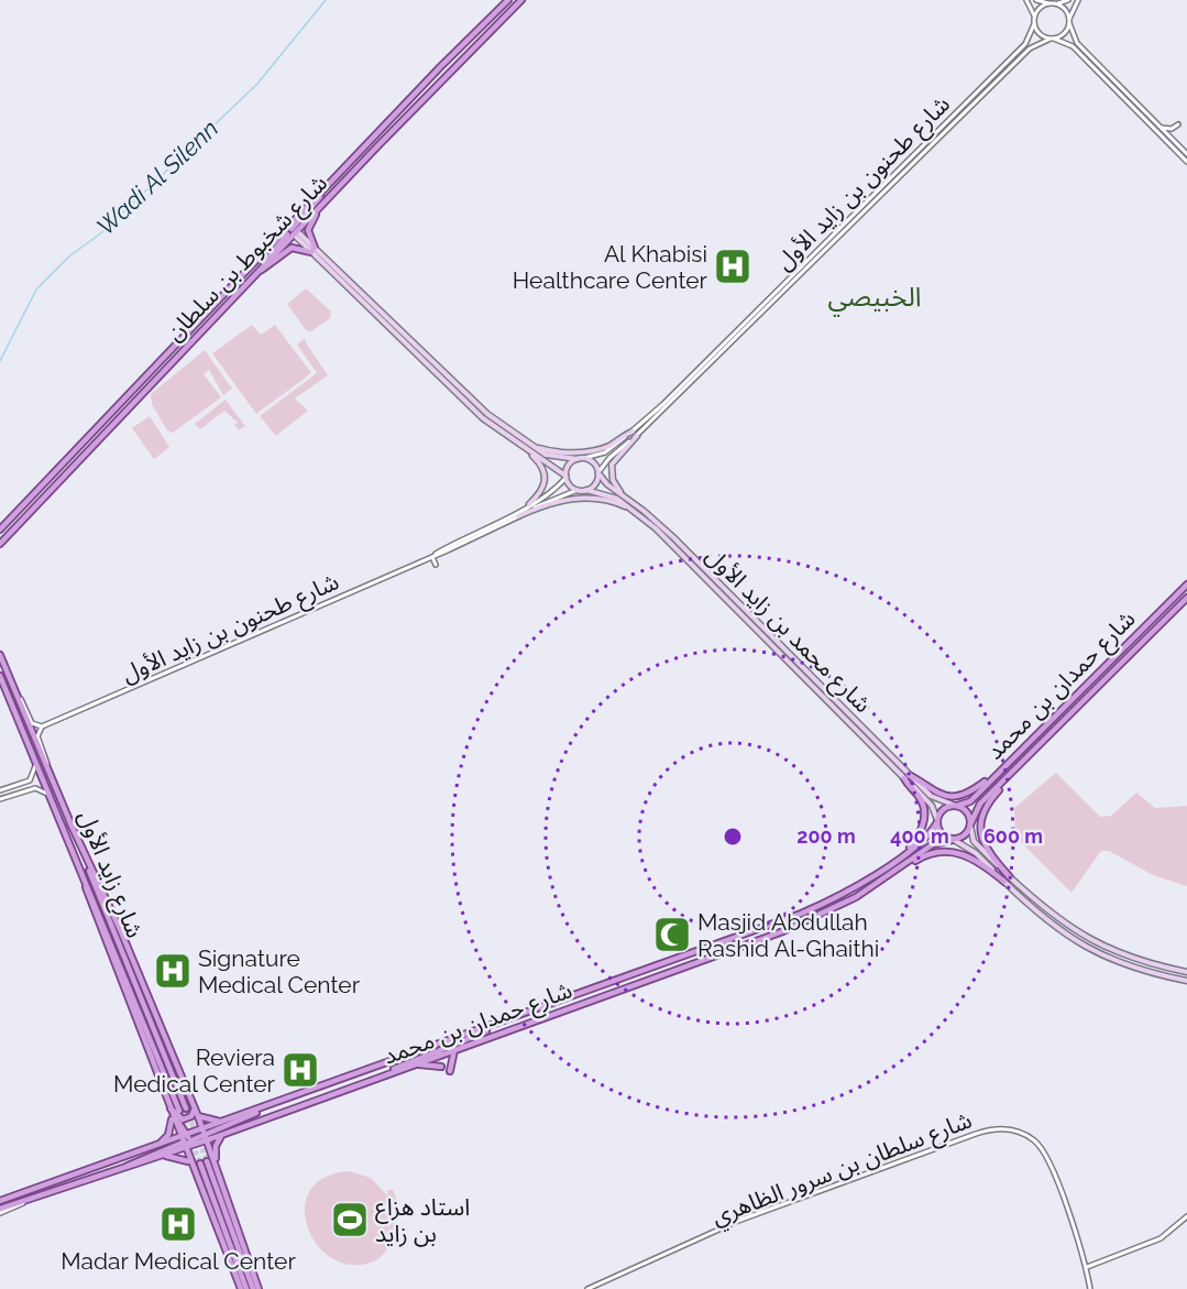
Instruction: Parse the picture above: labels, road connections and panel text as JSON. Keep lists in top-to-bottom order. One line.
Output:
{"streets":{"main road":["شارع شخبوط بن سلطان","شارع محمد بن زايد الأول","شارع حمدان بن محمد","شارع زايد الأول"],"street":["شارع طحنون بن زايد الأول","شارع سلطان بن سرور الظاهري"]},"crossings":[["شارع طحنون بن زايد الأول","شارع محمد بن زايد الأول"],["شارع محمد بن زايد الأول","شارع حمدان بن محمد"]],"districts":["الخبيصي"],"water":["Wadi Al Silenn"],"places":{"hospital":["Al Khabisi Healthcare Center","Signature Medical Center","Reviera Medical Center","Madar Medical Center"],"mosque":["Masjid Abdullah Rashid Al-Ghaithi"],"sports":["استاد هزاع بن زايد"]},"rings":["200 m","400 m","600 m"]}
